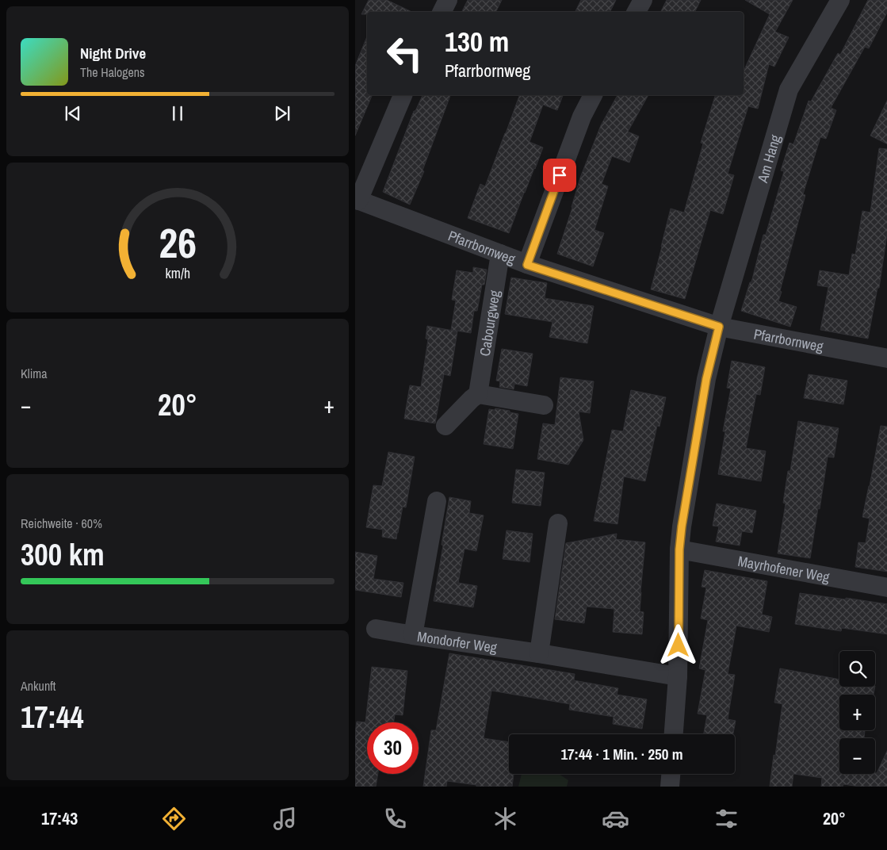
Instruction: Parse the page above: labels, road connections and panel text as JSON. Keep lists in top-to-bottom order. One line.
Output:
{"streets":{"street":["Am Hang","Pfarrbornweg","Cabourgweg","Mayrhofener Weg","Mondorfer Weg"]},"crossings":[["Am Hang","Pfarrbornweg"],["Am Hang","Mayrhofener Weg"],["Am Hang","Mondorfer Weg"],["Pfarrbornweg","Cabourgweg"]],"page":{"turn":["130 m","Pfarrbornweg"],"song":["Night Drive","The Halogens"],"tile":["Klima",["Reichweite · 60%","300 km"],["Ankunft","17:44"]],"heat":["−","20°","+"],"map_buttons":["+","−"],"limit":"30","trip":"17:44 · 1 Min. · 250 m","tabs":["17:43","20°"],"gauge":["26","km/h"]}}
